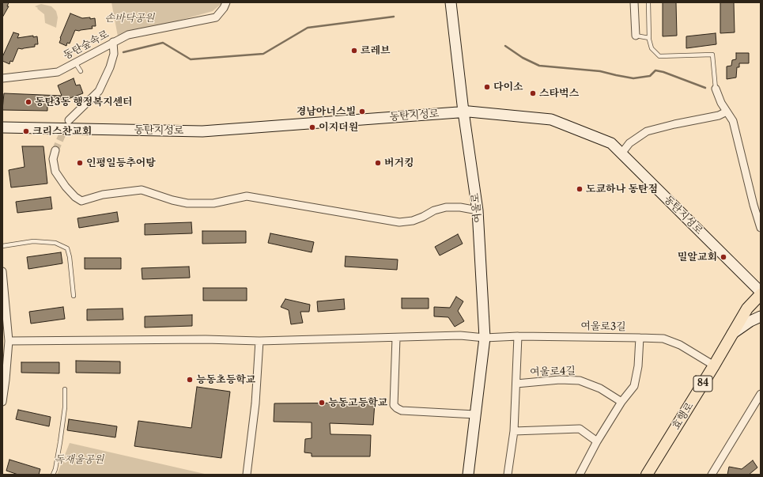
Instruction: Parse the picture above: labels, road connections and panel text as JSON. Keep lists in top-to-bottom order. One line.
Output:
{"streets":{"main road":["동탄지성로","여울로","84","효행로"],"street":["동탄숲속로","여울로3길","여울로4길"]},"crossings":[["동탄지성로","여울로"],["여울로","여울로3길"],["여울로3길","효행로"]],"parks":["손바닥공원","독재울공원"],"places":["르레브","다이소","스타벅스","동탄3동 행정복지센터","경남아너스빌","이지더원","크리스찬교회","인평일등추어탕","버거킹","도쿄하나 동탄점","밀알교회","능동초등학교","능동고등학교"]}
